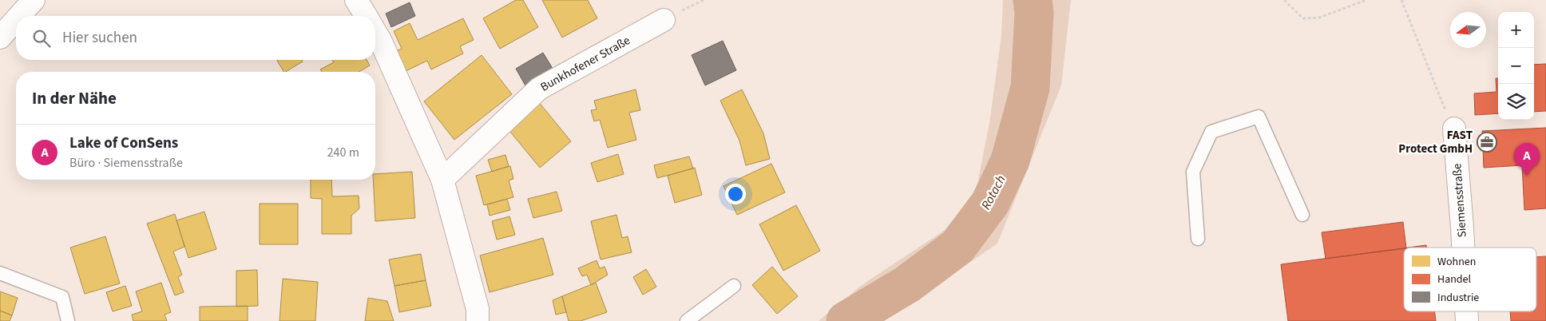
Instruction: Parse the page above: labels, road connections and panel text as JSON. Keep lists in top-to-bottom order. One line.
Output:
{"streets":{"street":["Bunkhofener Straße","Siemensstraße"]},"water":["Rotach"],"places":{"office":["FAST Protect GmbH"]},"legend":["Wohnen","Handel","Industrie"],"north":"left","page":{"map_buttons":["+","−"],"search":"Hier suchen","heading":"In der Nähe","list":[{"mark":"A","name":"Lake of ConSens","note":"Büro · Siemensstraße","value":"240 m"}],"pins":"A"}}
